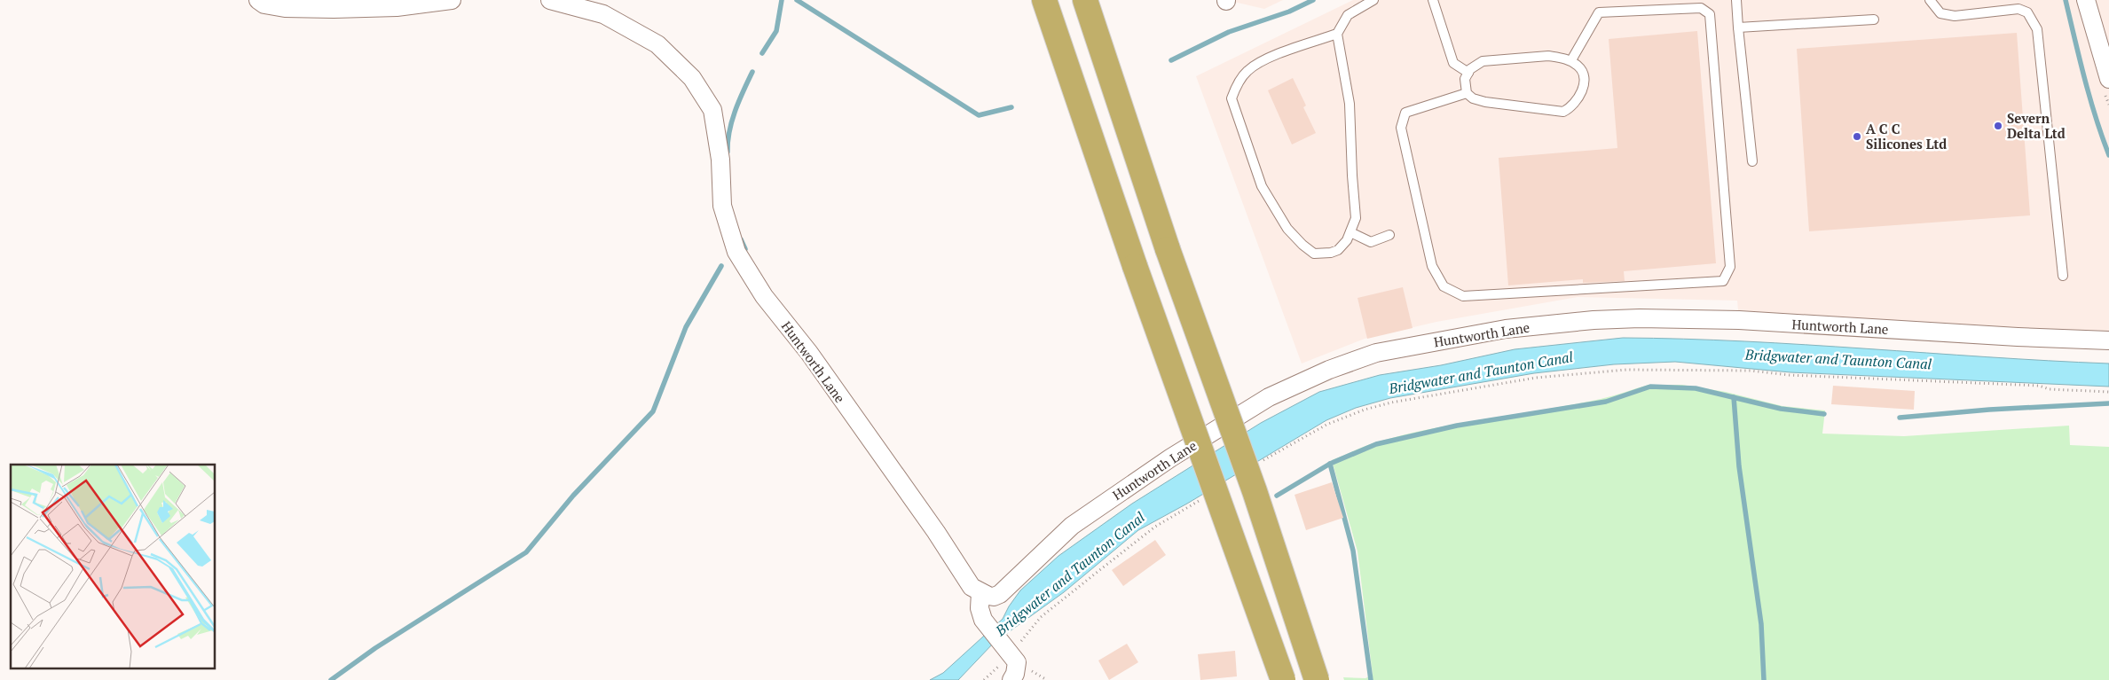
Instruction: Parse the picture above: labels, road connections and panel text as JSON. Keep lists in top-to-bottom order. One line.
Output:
{"streets":{"street":["Huntworth Lane"]},"water":["Bridgwater and Taunton Canal"],"places":["Severn Delta Ltd","A C C Silicones Ltd"]}
